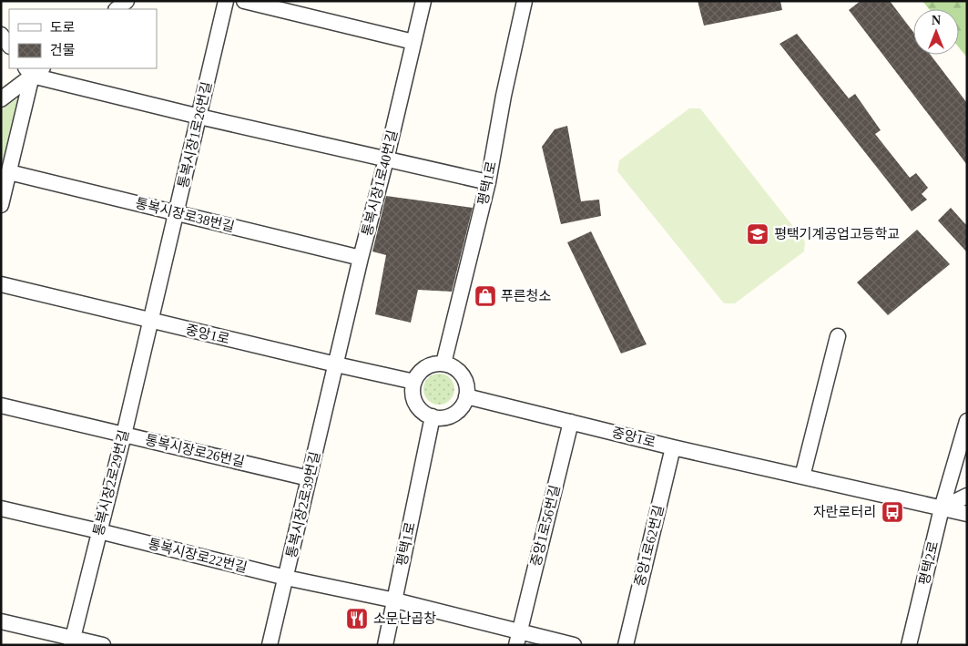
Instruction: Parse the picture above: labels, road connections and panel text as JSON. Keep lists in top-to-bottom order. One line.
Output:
{"streets":{"street":["통복시장1로26번길","통복시장1로40번길","평택1로","통복시장로38번길","중앙1로","통복시장로26번길","통복시장2로29번길","통복시장2로39번길","중앙1로56번길","중앙1로62번길","통복시장로22번길","평택2로"]},"crossings":[["통복시장1로26번길","통복시장로38번길"],["통복시장1로26번길","중앙1로"],["통복시장1로26번길","통복시장2로29번길"],["통복시장1로40번길","통복시장로38번길"],["통복시장1로40번길","중앙1로"],["통복시장1로40번길","통복시장2로39번길"],["평택1로","중앙1로"],["평택1로","통복시장로22번길"],["중앙1로","통복시장2로29번길"],["중앙1로","통복시장2로39번길"],["중앙1로","중앙1로56번길"],["중앙1로","중앙1로62번길"],["중앙1로","평택2로"],["통복시장로26번길","통복시장2로29번길"],["통복시장로26번길","통복시장2로39번길"],["통복시장2로29번길","통복시장로22번길"],["통복시장2로39번길","통복시장로22번길"]],"places":{"school or university":["평택기계공업고등학교"],"shop":["푸른청소"],"bus stop":["자란로터리"],"restaurant":["소문난곱창"]},"legend":["도로","건물"],"north":"top"}
